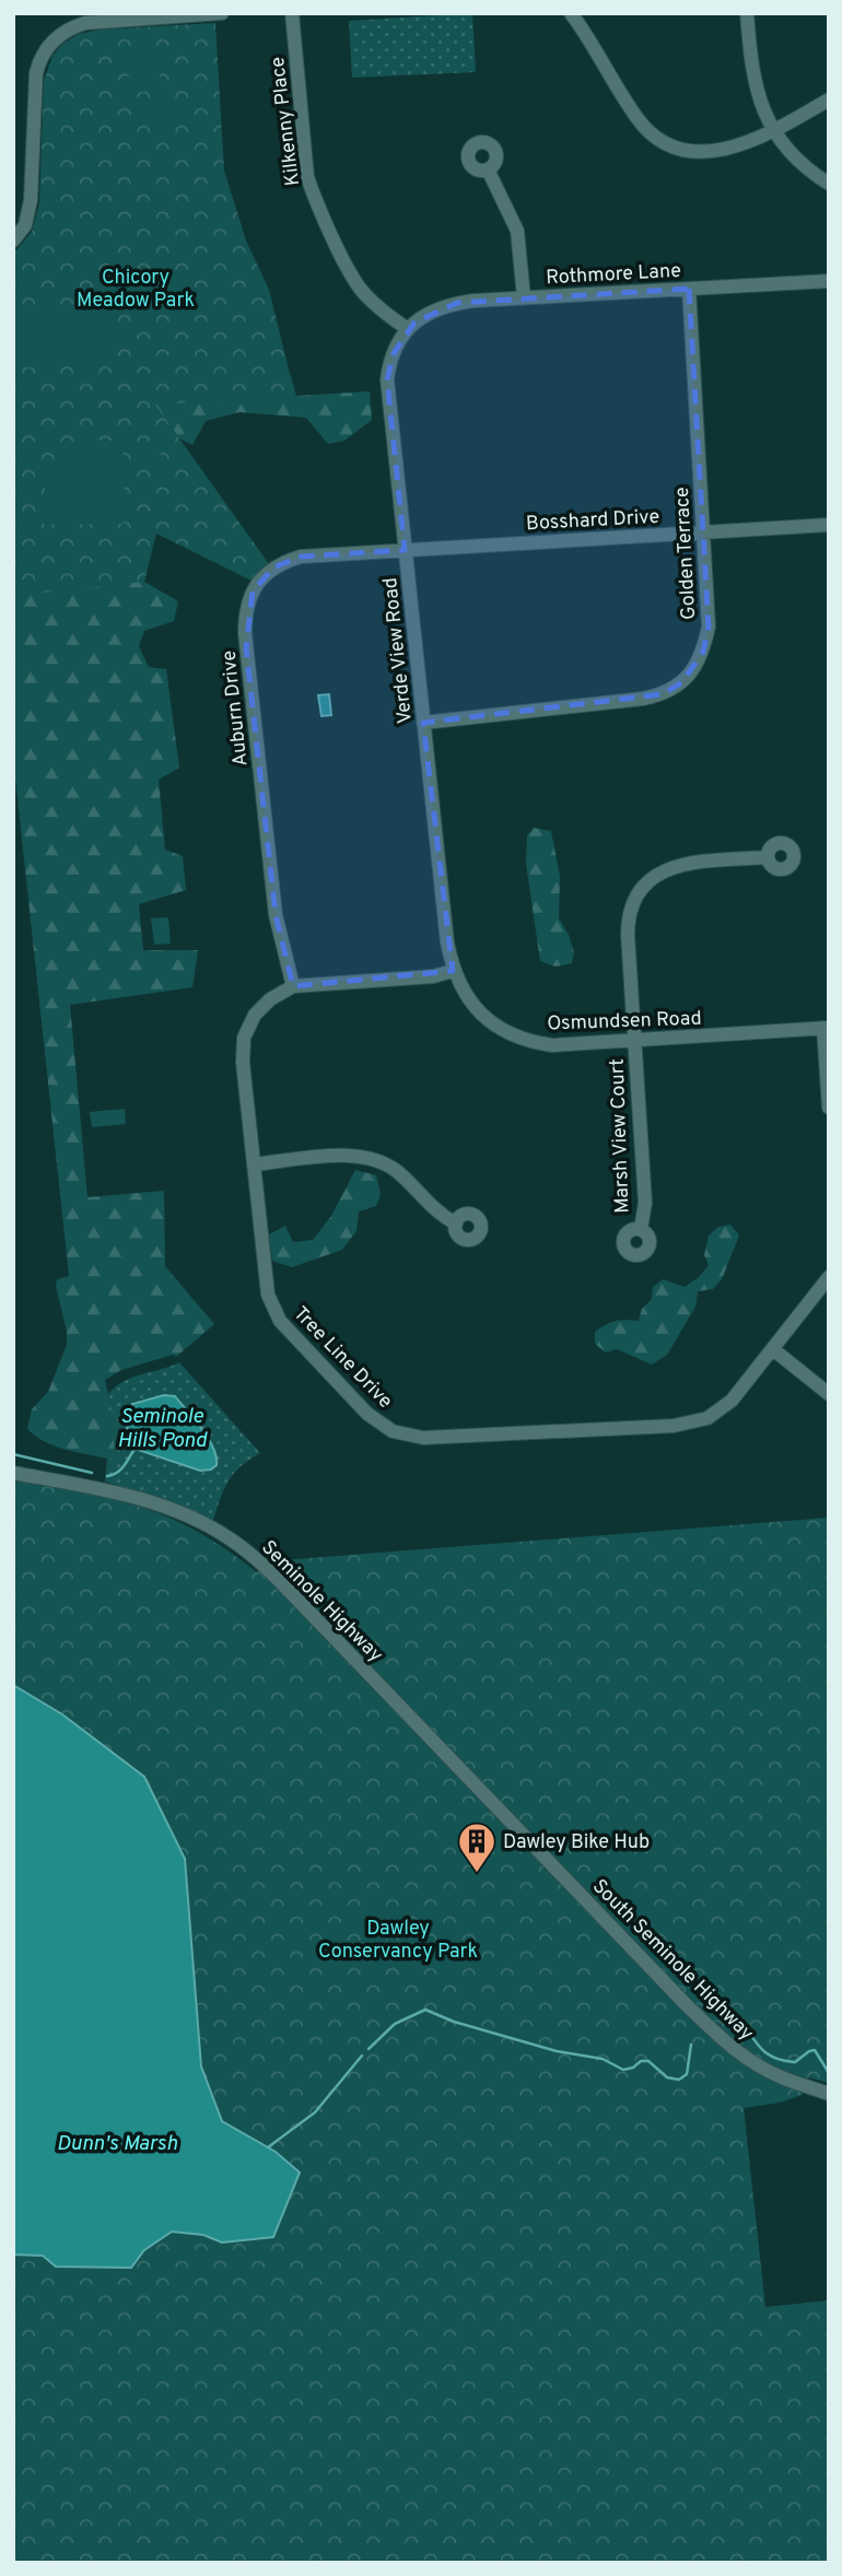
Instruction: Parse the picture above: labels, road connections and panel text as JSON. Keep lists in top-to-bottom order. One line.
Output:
{"streets":{"street":["Kilkenny Place","Rothmore Lane","Bosshard Drive","Golden Terrace","Verde View Road","Auburn Drive","Osmundsen Road","Marsh View Court","Tree Line Drive","Seminole Highway","South Seminole Highway"]},"crossings":[["Kilkenny Place","Rothmore Lane"],["Kilkenny Place","Verde View Road"],["Rothmore Lane","Golden Terrace"],["Rothmore Lane","Verde View Road"],["Bosshard Drive","Golden Terrace"],["Bosshard Drive","Verde View Road"],["Bosshard Drive","Auburn Drive"],["Golden Terrace","Verde View Road"],["Verde View Road","Auburn Drive"],["Verde View Road","Osmundsen Road"],["Verde View Road","Tree Line Drive"],["Auburn Drive","Tree Line Drive"],["Osmundsen Road","Marsh View Court"],["Osmundsen Road","Tree Line Drive"],["Seminole Highway","South Seminole Highway"]],"water":["Seminole Hills Pond","Dunn's Marsh"],"parks":["Chicory Meadow Park","Dawley Conservancy Park"],"places":{"building":["Dawley Bike Hub"]}}
